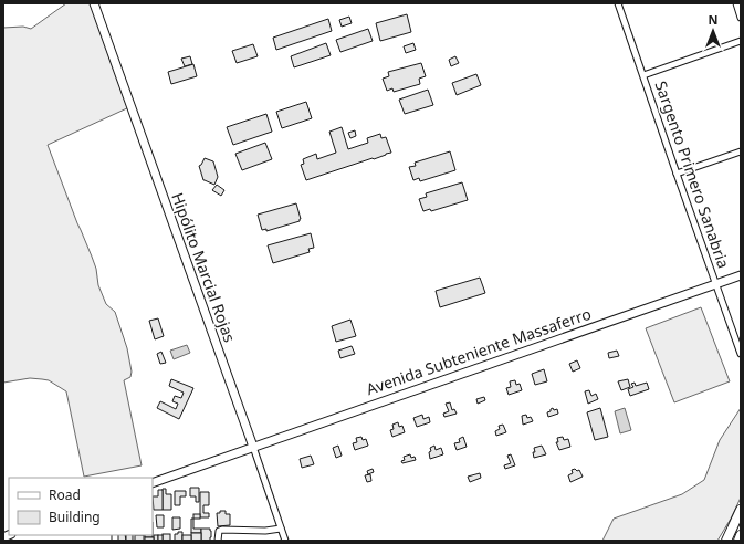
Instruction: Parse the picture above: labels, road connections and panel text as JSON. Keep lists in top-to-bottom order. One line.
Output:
{"streets":{"main road":["Hipólito Marcial Rojas","Avenida Subteniente Massaferro"],"street":["Sargento Primero Sanabria"]},"crossings":[["Sargento Primero Sanabria","Avenida Subteniente Massaferro"],["Hipólito Marcial Rojas","Avenida Subteniente Massaferro"]],"legend":["Road","Building"],"north":"top"}
